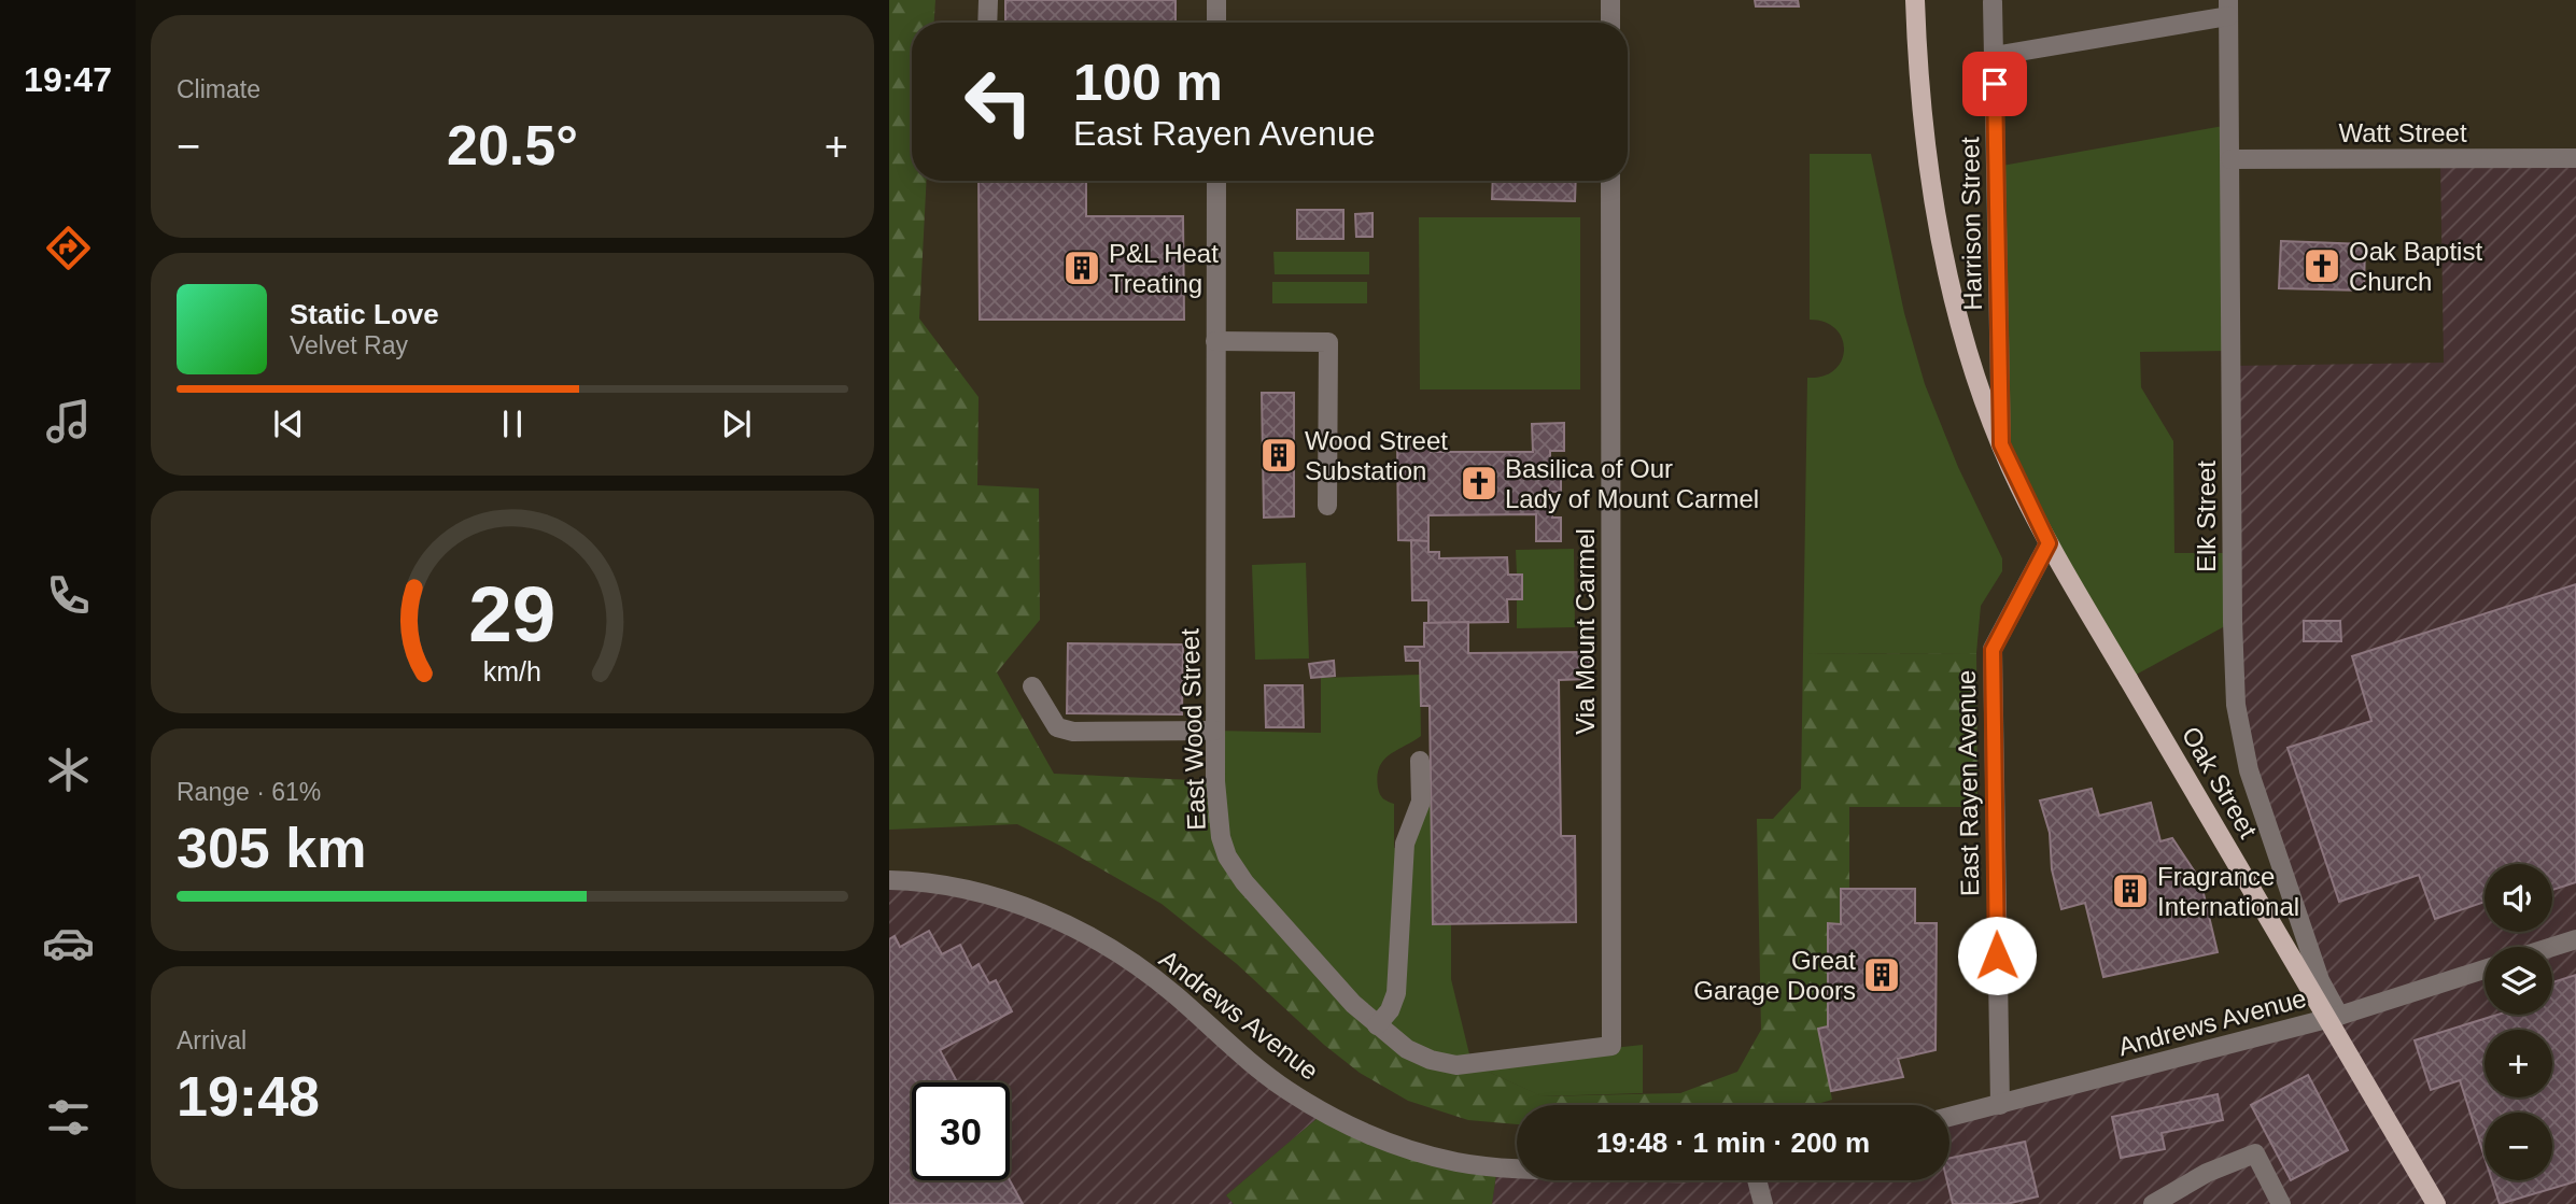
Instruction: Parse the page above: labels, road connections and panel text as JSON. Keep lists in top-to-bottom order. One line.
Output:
{"streets":{"main road":["Oak Street"],"street":["Watt Street","Harrison Street","Elk Street","Via Mount Carmel","East Wood Street","East Rayen Avenue","Andrews Avenue"]},"crossings":[["Watt Street","Elk Street"],["Elk Street","Andrews Avenue"],["Via Mount Carmel","East Wood Street"],["Oak Street","East Rayen Avenue"],["East Rayen Avenue","Andrews Avenue"]],"places":{"church":["Oak Baptist Church","Basilica of Our Lady of Mount Carmel"],"building":["P&L Heat Treating","Wood Street Substation","Fragrance International","Great Garage Doors"]},"page":{"tabs":"19:47","tile":["Climate",["Range · 61%","305 km"],["Arrival","19:48"]],"turn":["100 m","East Rayen Avenue"],"heat":["−","20.5°","+"],"song":["Static Love","Velvet Ray"],"map_buttons":["+","−"],"limit":"30","trip":"19:48 · 1 min · 200 m","gauge":["29","km/h"]}}
